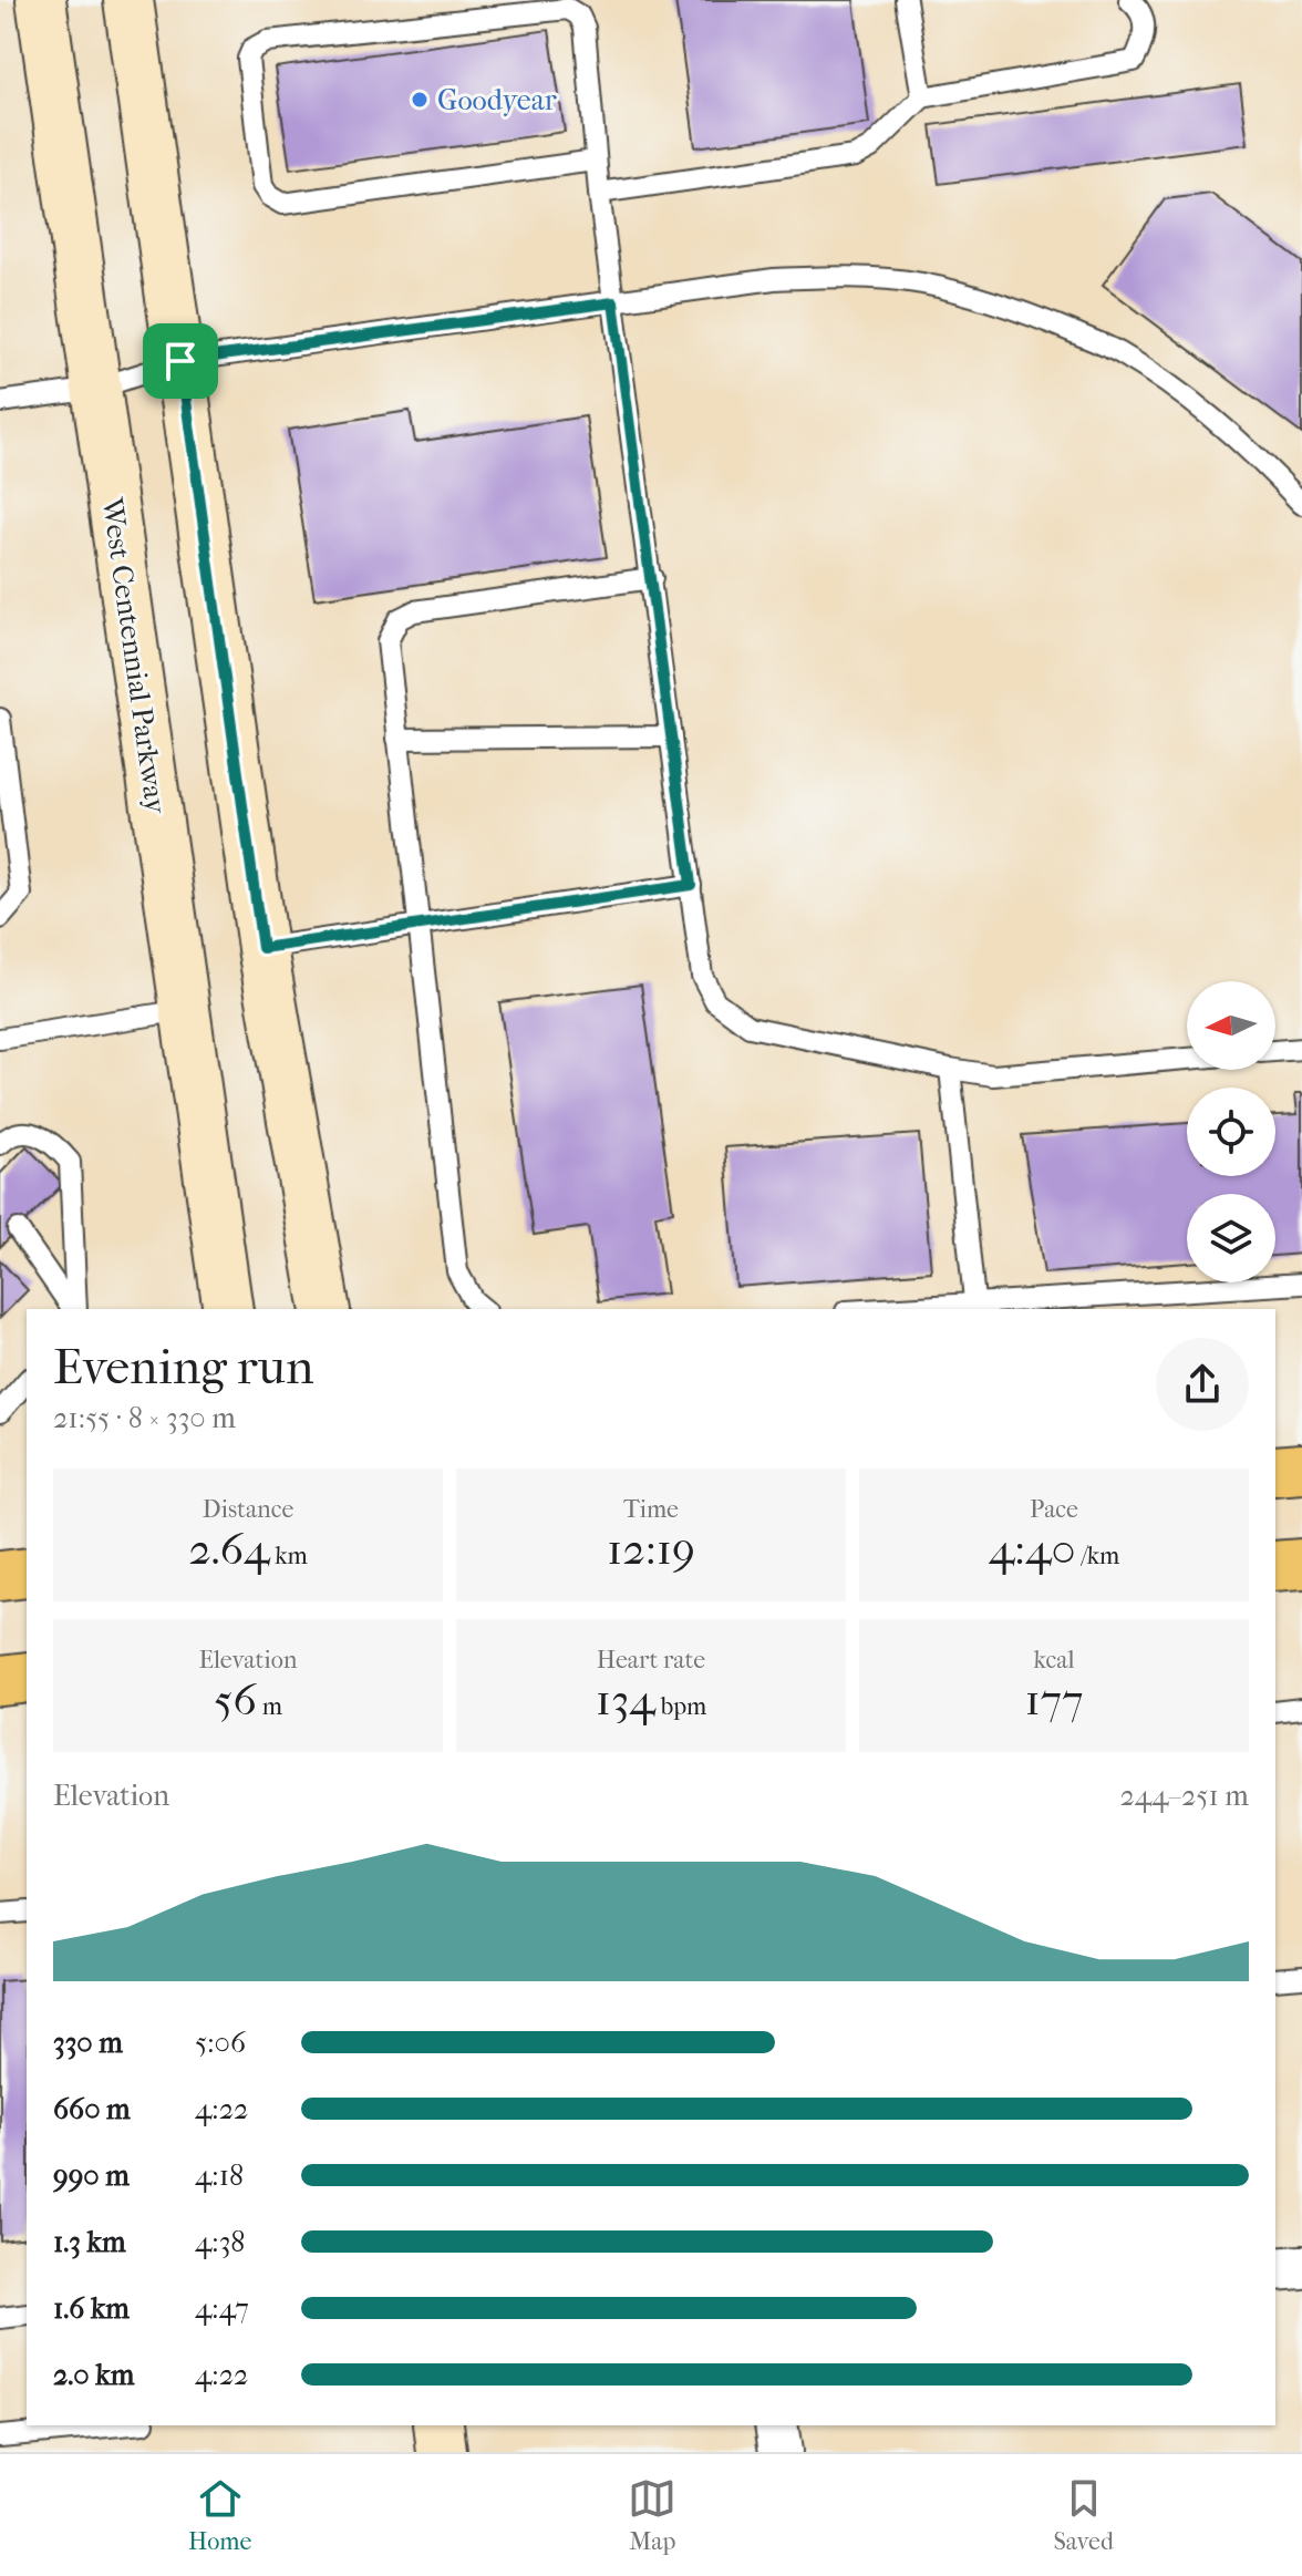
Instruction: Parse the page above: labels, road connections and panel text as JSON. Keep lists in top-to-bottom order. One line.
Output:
{"streets":{"main road":["West Centennial Parkway"]},"places":["Goodyear"],"north":"left","page":{"heading":["Evening run","21:55 · 8 × 330 m"],"stats":[["Distance","2.64 km"],["Time","12:19"],["Pace","4:40 /km"],["Elevation","56 m"],["Heart rate","134 bpm"],["kcal","177"]],"chart":["Elevation","244–251 m"],"list":[{"name":"330 m","note":"5:06"},{"name":"660 m","note":"4:22"},{"name":"990 m","note":"4:18"},{"name":"1.3 km","note":"4:38"},{"name":"1.6 km","note":"4:47"},{"name":"2.0 km","note":"4:22"}],"tabs":["Home","Map","Saved"]}}
